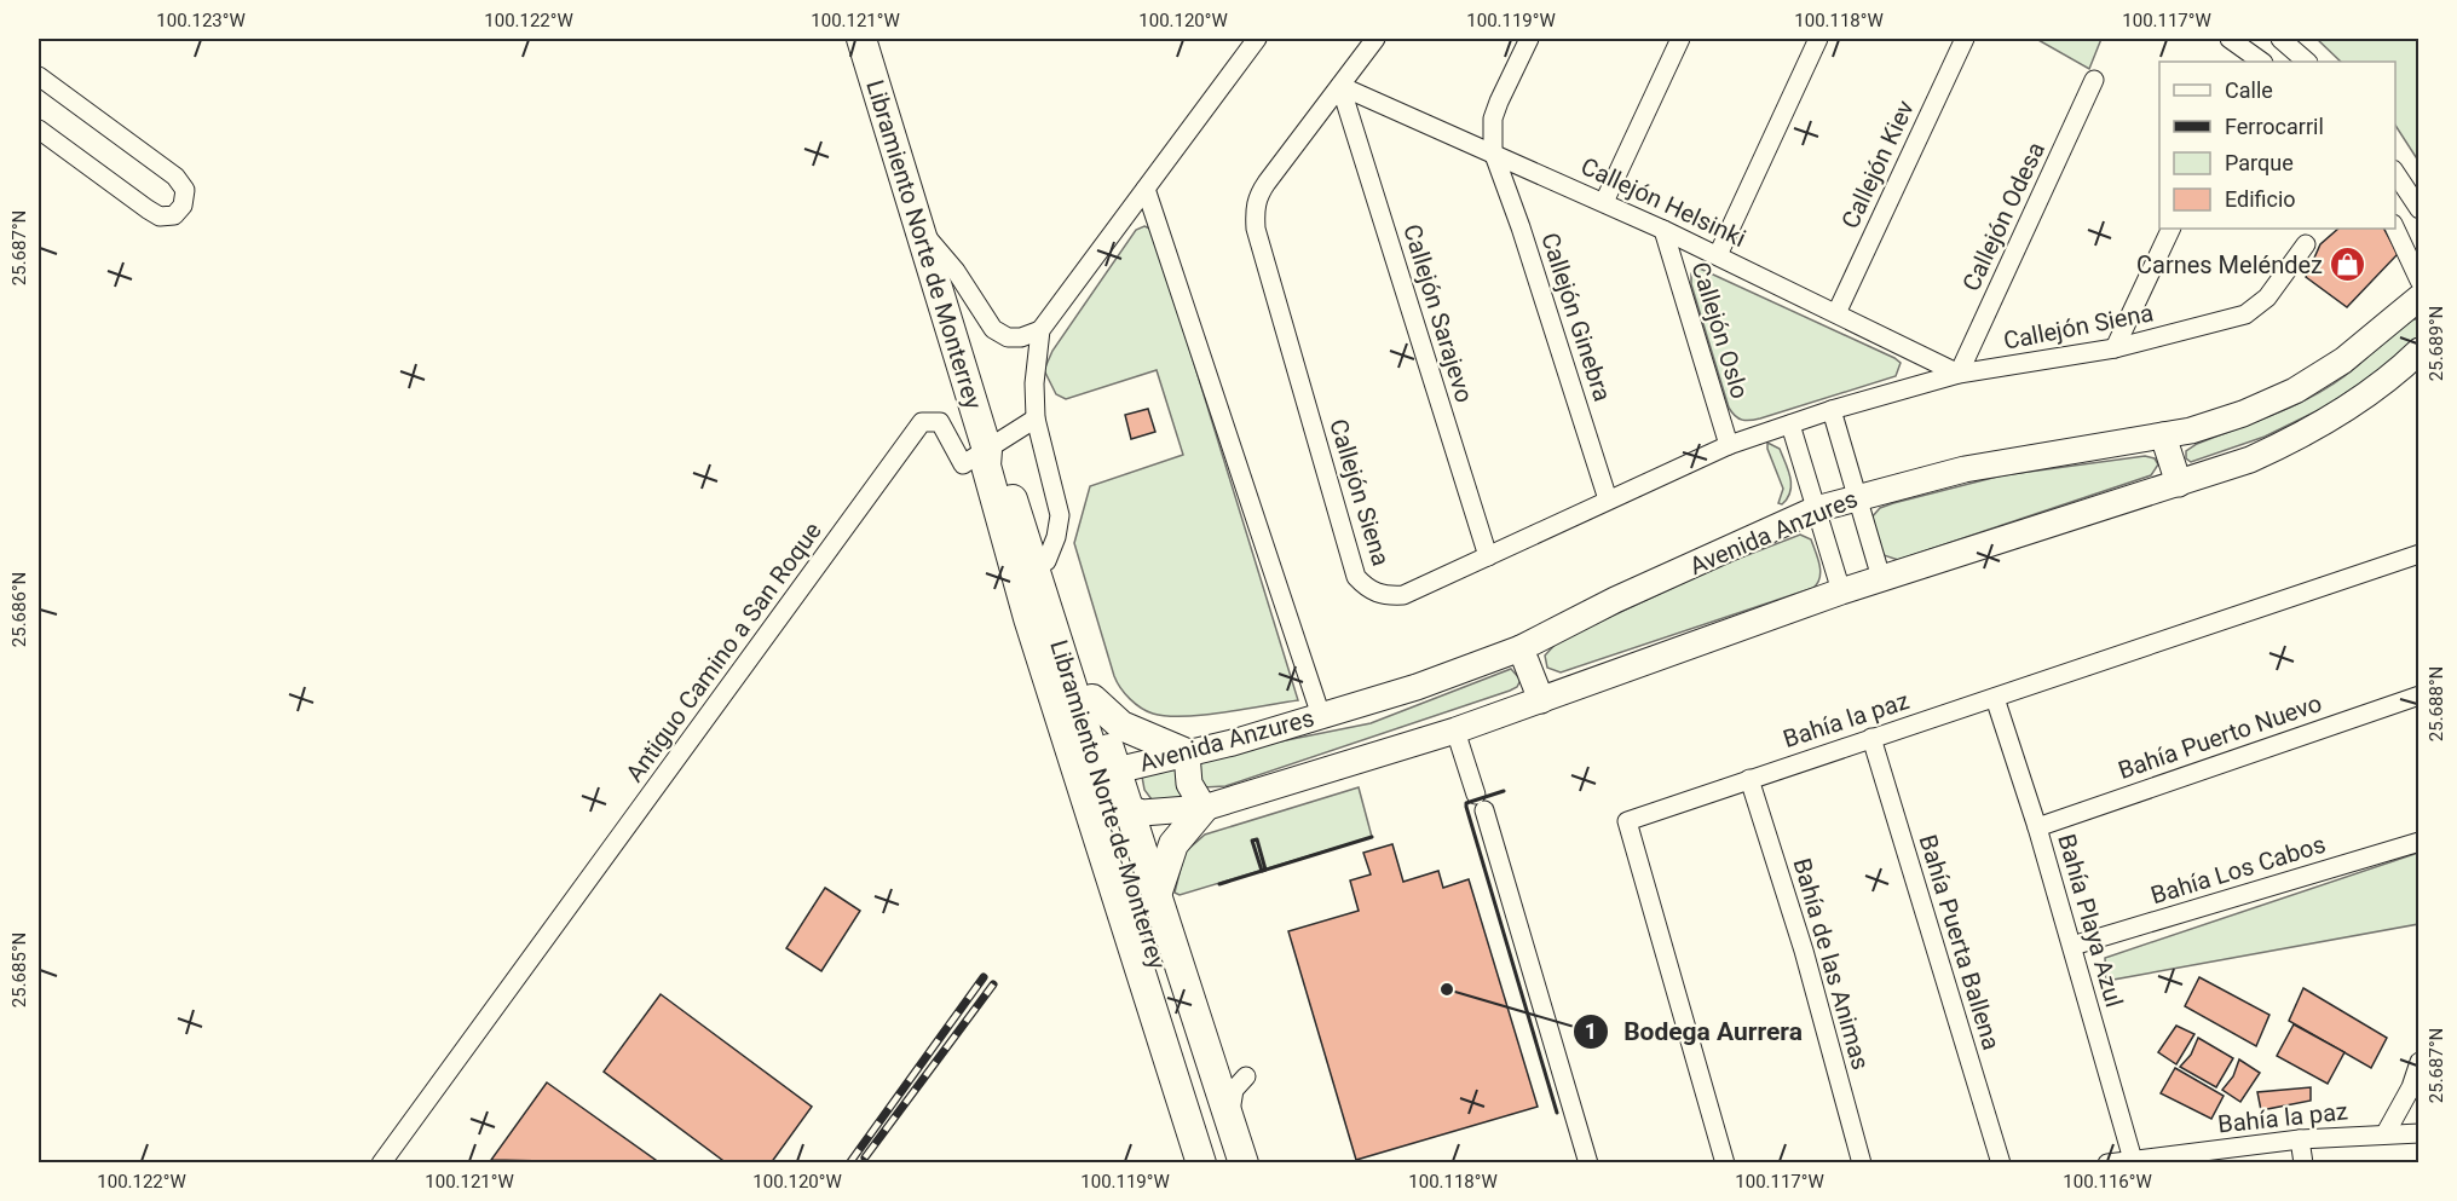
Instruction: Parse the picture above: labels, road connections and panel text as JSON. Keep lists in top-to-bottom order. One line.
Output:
{"streets":{"main road":["Libramiento Norte de Monterrey"],"street":["Callejón Kiev","Callejón Helsinki","Callejón Odesa","Callejón Sarajevo","Callejón Ginebra","Callejón Siena","Callejón Oslo","Avenida Anzures","Antiguo Camino a San Roque","Bahía la paz","Bahía Puerto Nuevo","Bahía Los Cabos","Bahía Playa Azul","Bahía Puerta Ballena","Bahía de las Animas"]},"crossings":[["Callejón Kiev","Callejón Helsinki"],["Callejón Helsinki","Callejón Odesa"],["Callejón Helsinki","Callejón Sarajevo"],["Callejón Helsinki","Callejón Ginebra"],["Callejón Helsinki","Callejón Siena"],["Callejón Helsinki","Callejón Oslo"],["Callejón Odesa","Callejón Siena"],["Libramiento Norte de Monterrey","Avenida Anzures"],["Libramiento Norte de Monterrey","Antiguo Camino a San Roque"],["Callejón Sarajevo","Callejón Siena"],["Callejón Ginebra","Callejón Siena"],["Callejón Siena","Callejón Oslo"],["Bahía la paz","Bahía Playa Azul"],["Bahía la paz","Bahía Puerta Ballena"],["Bahía la paz","Bahía de las Animas"],["Bahía Puerto Nuevo","Bahía Playa Azul"],["Bahía Los Cabos","Bahía Playa Azul"]],"places":{"shop":["Carnes Meléndez"],"other":["Bodega Aurrera"]},"legend":["Calle","Ferrocarril","Parque","Edificio"],"coordinates":["100.123°W","100.122°W","100.121°W","100.120°W","100.119°W","100.118°W","100.117°W","25.687°N","25.689°N","25.686°N","25.688°N","25.685°N","100.116°W"]}
